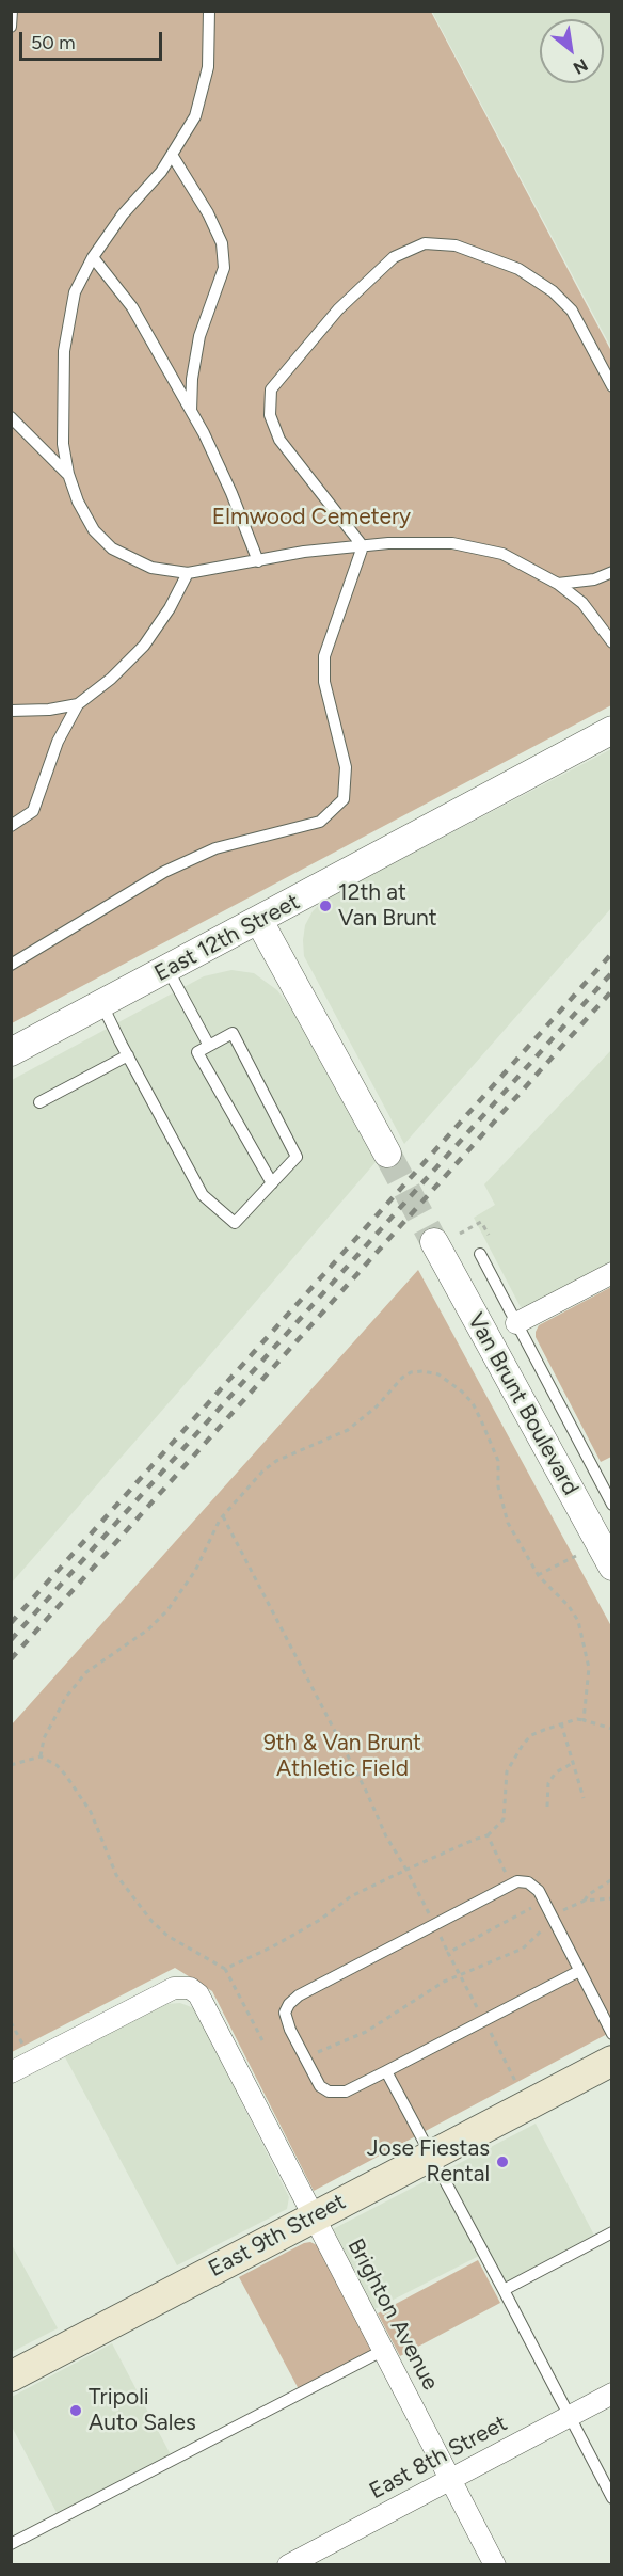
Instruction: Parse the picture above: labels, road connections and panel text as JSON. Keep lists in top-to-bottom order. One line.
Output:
{"streets":{"main road":["East 9th Street"],"street":["East 12th Street","Van Brunt Boulevard","Brighton Avenue","East 8th Street"]},"crossings":[["East 9th Street","Brighton Avenue"],["Brighton Avenue","East 8th Street"]],"parks":["Elmwood Cemetery","9th & Van Brunt Athletic Field"],"places":["12th at Van Brunt","Jose Fiestas Rental","Tripoli Auto Sales"],"scale_bar":"50 m","north":"bottom right"}
